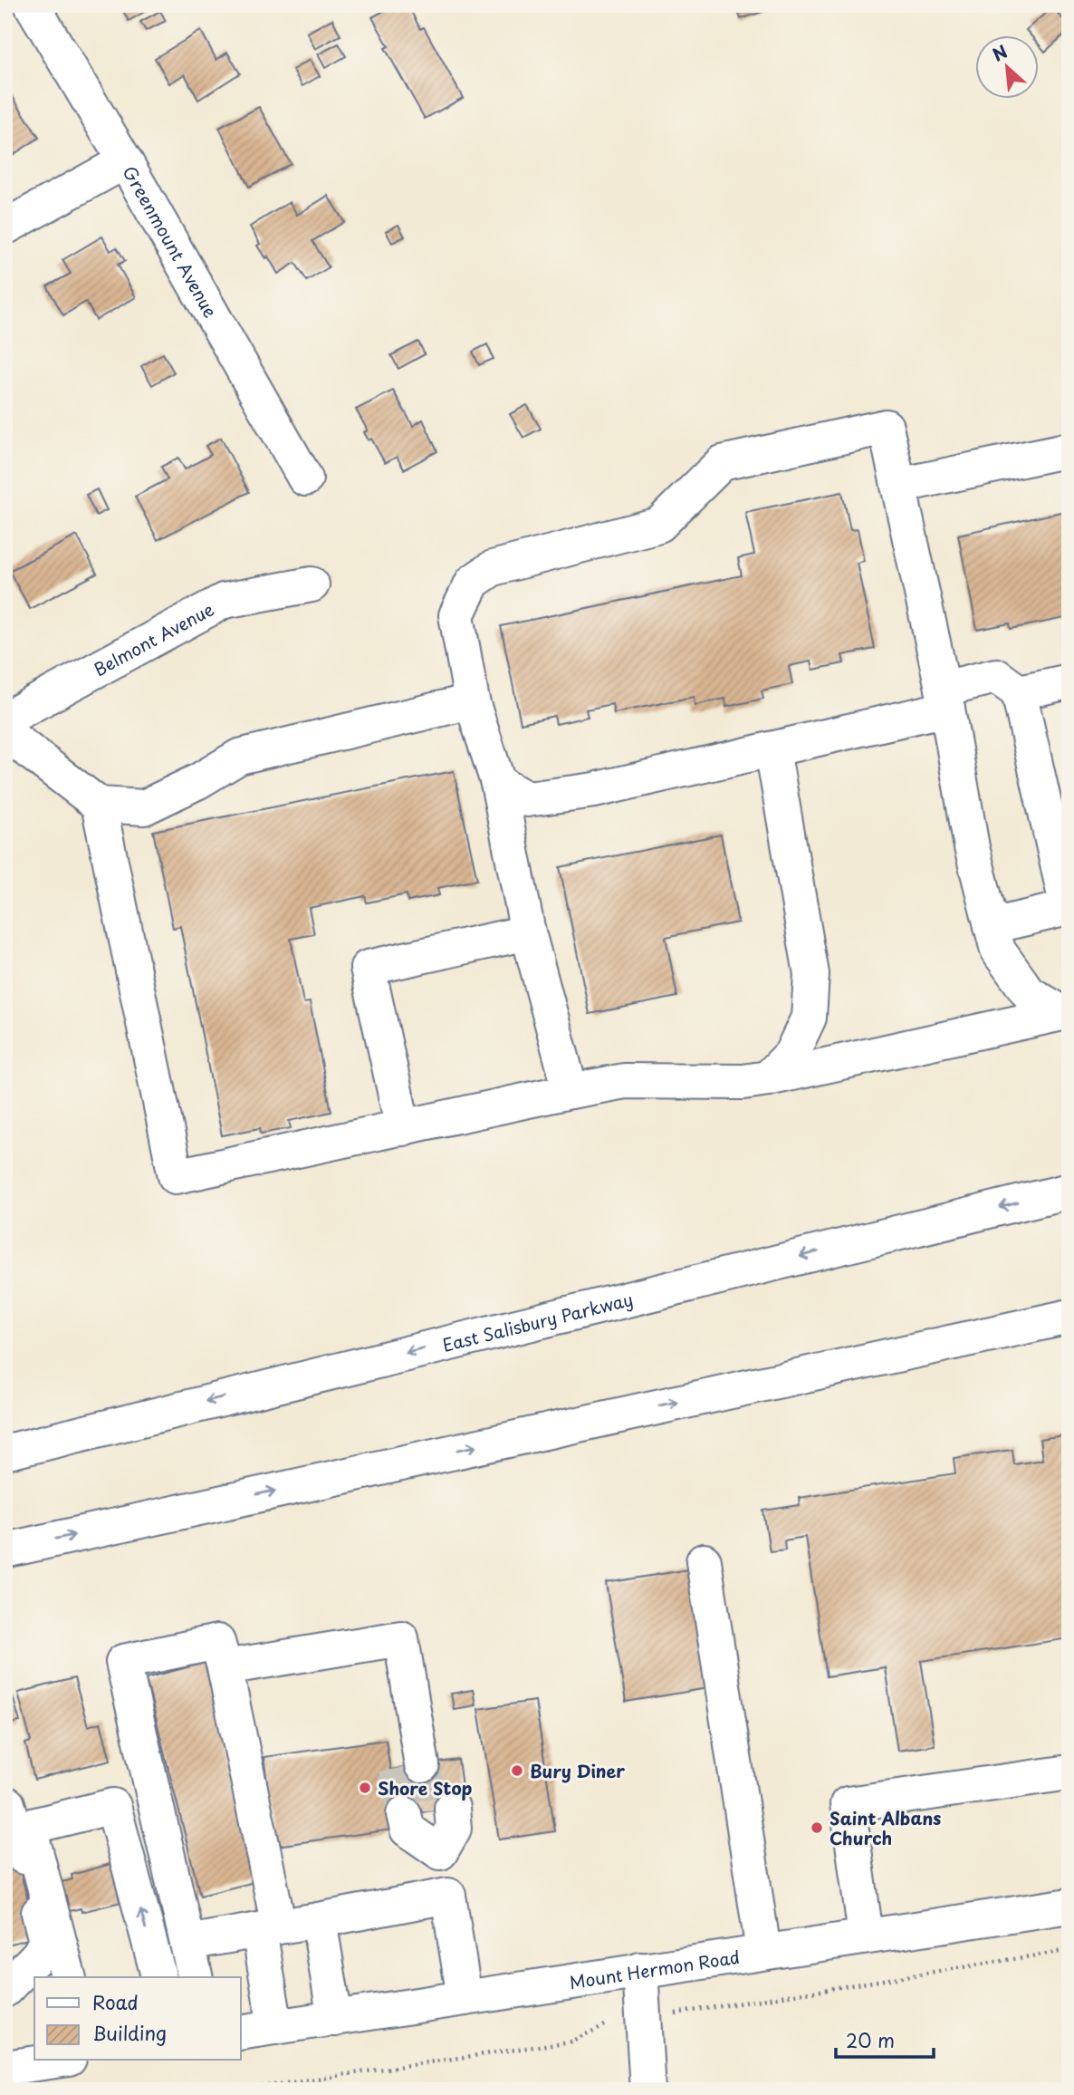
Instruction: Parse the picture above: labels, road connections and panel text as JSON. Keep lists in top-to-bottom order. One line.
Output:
{"streets":{"main road":["Greenmount Avenue","Belmont Avenue","East Salisbury Parkway","Mount Hermon Road"]},"places":["Bury Diner","Shore Stop","Saint Albans Church"],"legend":["Road","Building"],"scale_bar":"20 m","north":"top left"}
